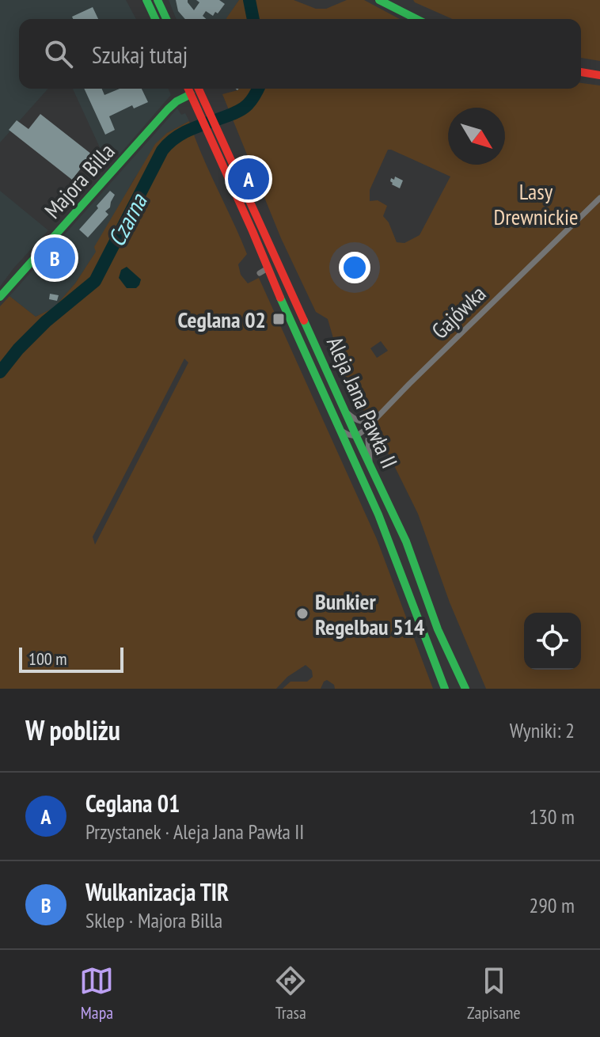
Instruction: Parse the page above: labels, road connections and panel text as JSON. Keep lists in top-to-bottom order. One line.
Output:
{"streets":{"main road":["Majora Billa","Aleja Jana Pawła II"],"street":["Gajówka"]},"crossings":[["Gajówka","Aleja Jana Pawła II"]],"water":["Czarna"],"parks":["Lasy Drewnickie"],"places":{"transit":["Ceglana 02"],"other":["Bunkier Regelbau 514"]},"scale_bar":"100 m","north":"bottom right","page":{"search":"Szukaj tutaj","pins":["A","B"],"scale":"100 m","heading":["W pobliżu","Wyniki: 2"],"list":[{"mark":"A","name":"Ceglana 01","note":"Przystanek · Aleja Jana Pawła II","value":"130 m"},{"mark":"B","name":"Wulkanizacja TIR","note":"Sklep · Majora Billa","value":"290 m"}],"nav":["Mapa","Trasa","Zapisane"]}}
